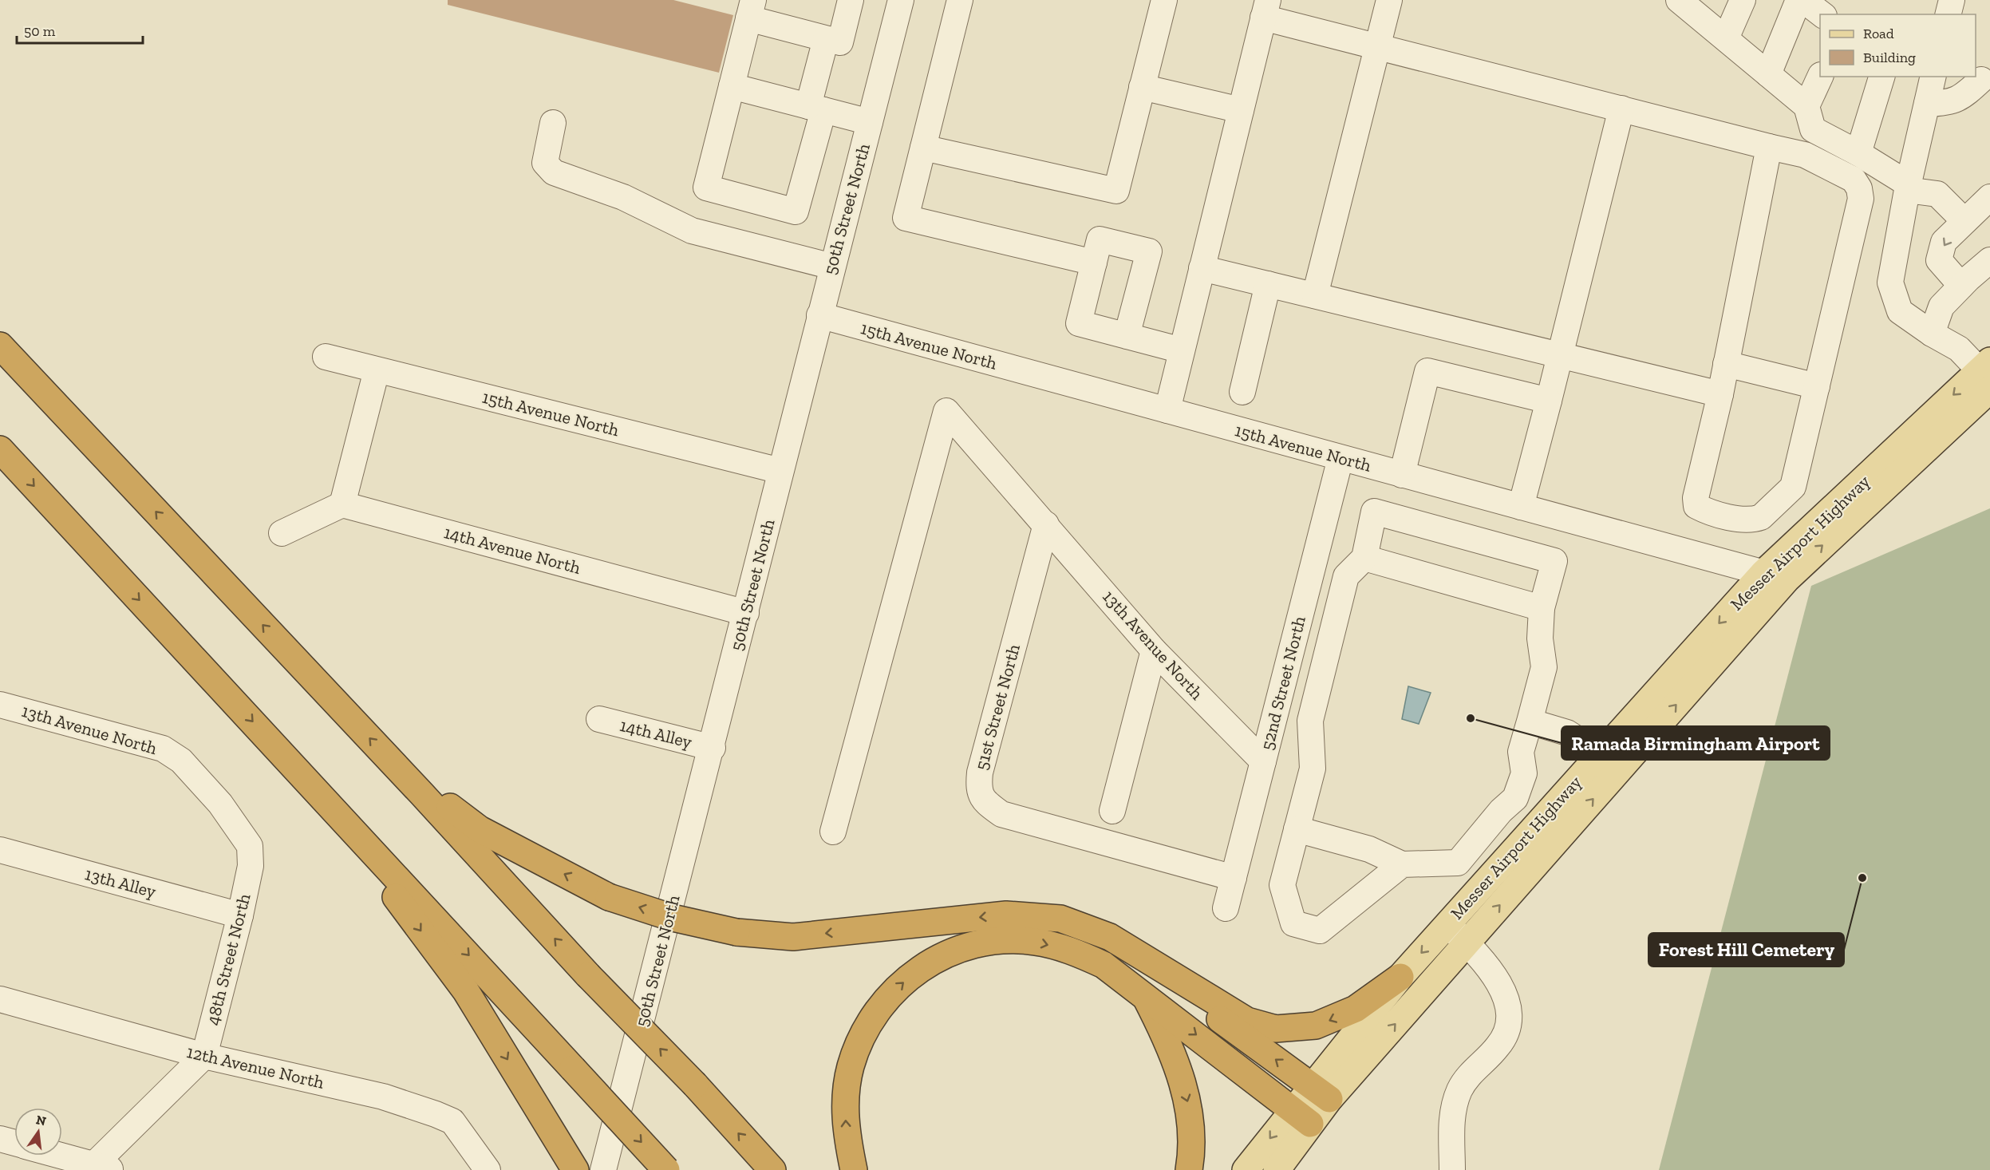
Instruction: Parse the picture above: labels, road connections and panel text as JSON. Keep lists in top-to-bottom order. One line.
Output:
{"streets":{"main road":["Messer Airport Highway"],"street":["50th Street North","15th Avenue North","14th Avenue North","13th Avenue North","52nd Street North","51st Street North","14th Alley","13th Alley","48th Street North","12th Avenue North"]},"crossings":[["50th Street North","15th Avenue North"],["50th Street North","14th Avenue North"],["50th Street North","14th Alley"],["15th Avenue North","Messer Airport Highway"],["15th Avenue North","52nd Street North"],["13th Avenue North","52nd Street North"],["13th Avenue North","51st Street North"],["13th Avenue North","48th Street North"],["52nd Street North","51st Street North"],["13th Alley","48th Street North"],["48th Street North","12th Avenue North"]],"places":["Ramada Birmingham Airport","Forest Hill Cemetery"],"legend":["Road","Building"],"scale_bar":"50 m","north":"top"}
